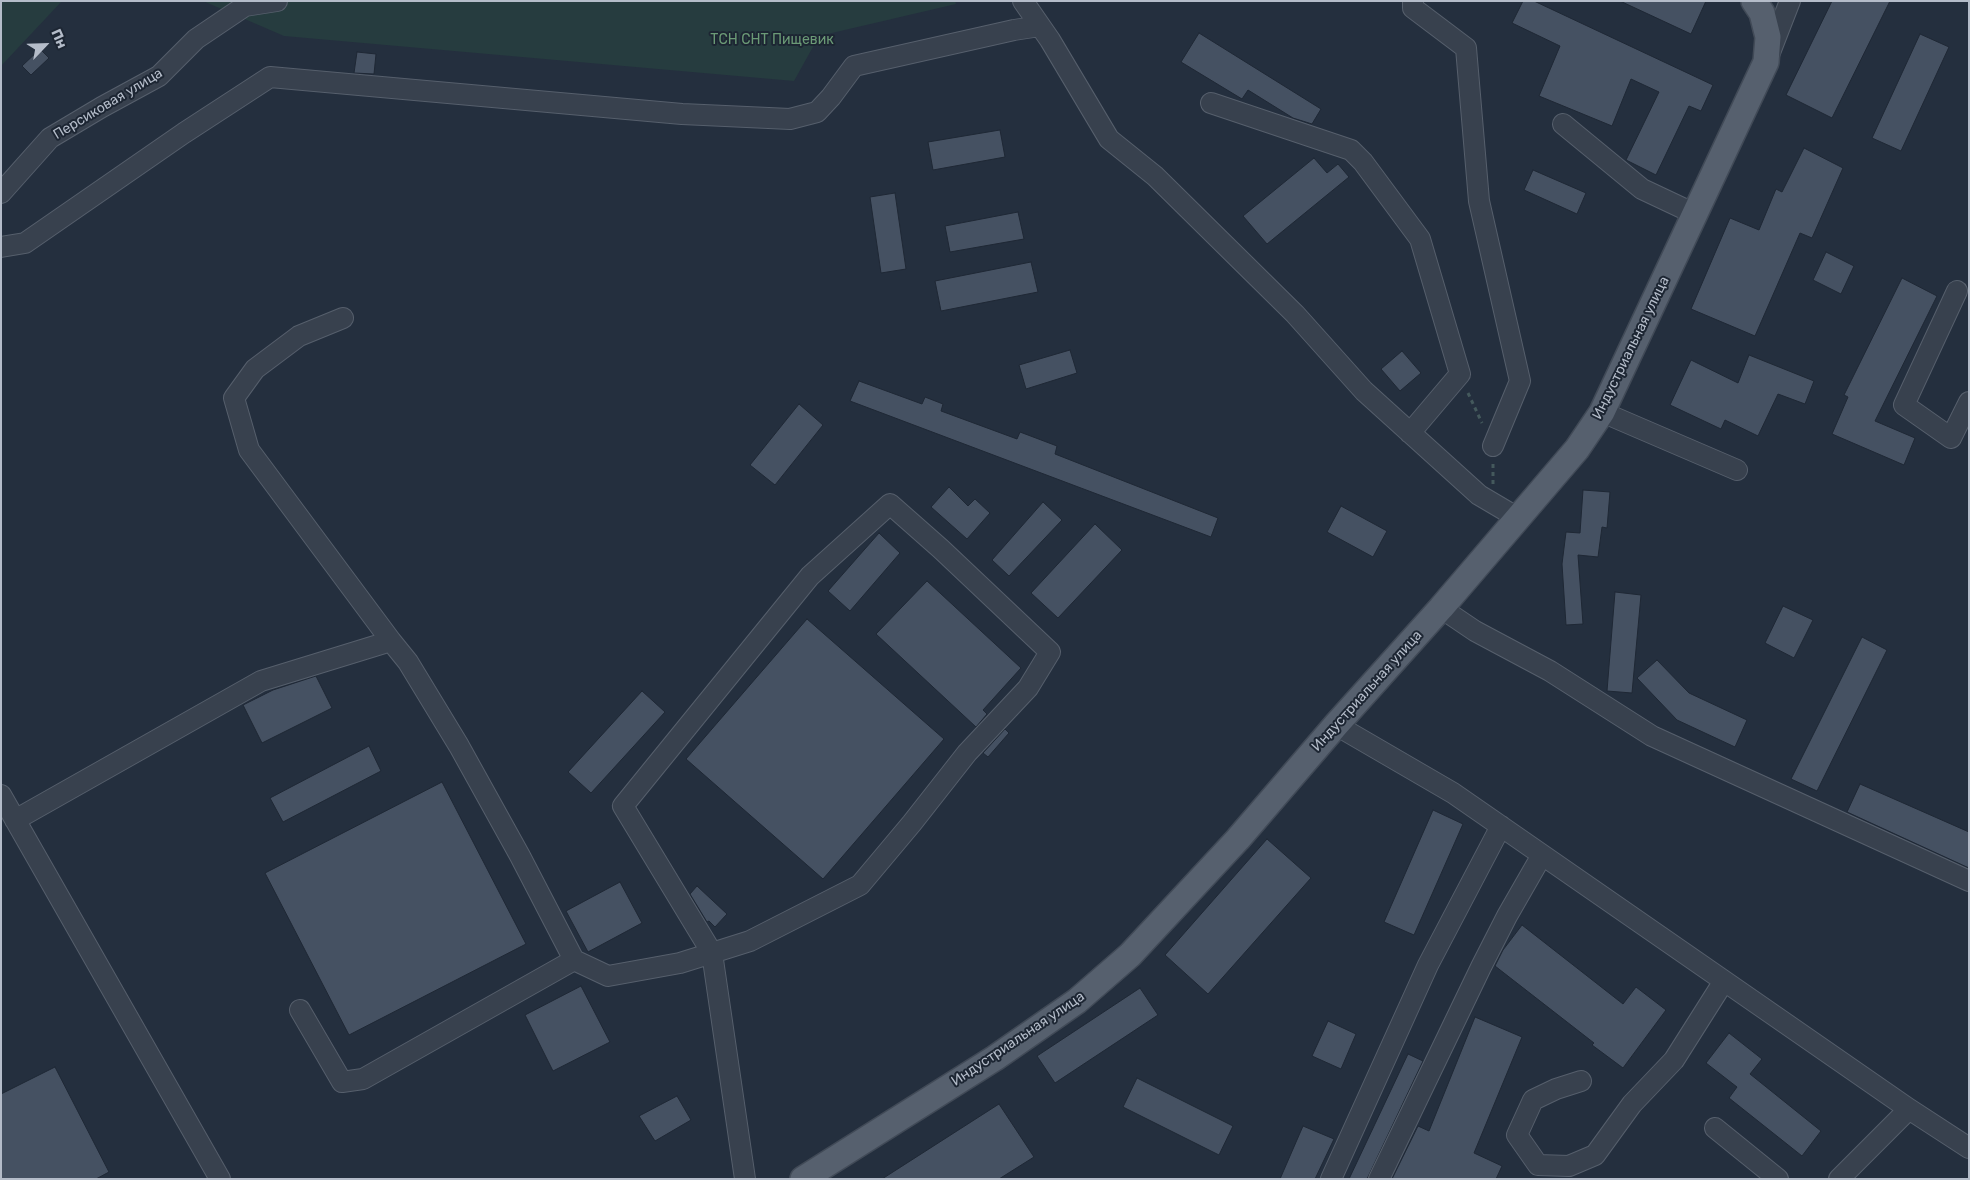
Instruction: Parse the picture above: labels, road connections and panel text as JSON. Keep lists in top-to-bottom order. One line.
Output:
{"streets":{"main road":["Индустриальная улица"],"street":["Персиковая улица"]},"parks":["ТСН СНТ Пищевик"],"north":"top right"}
